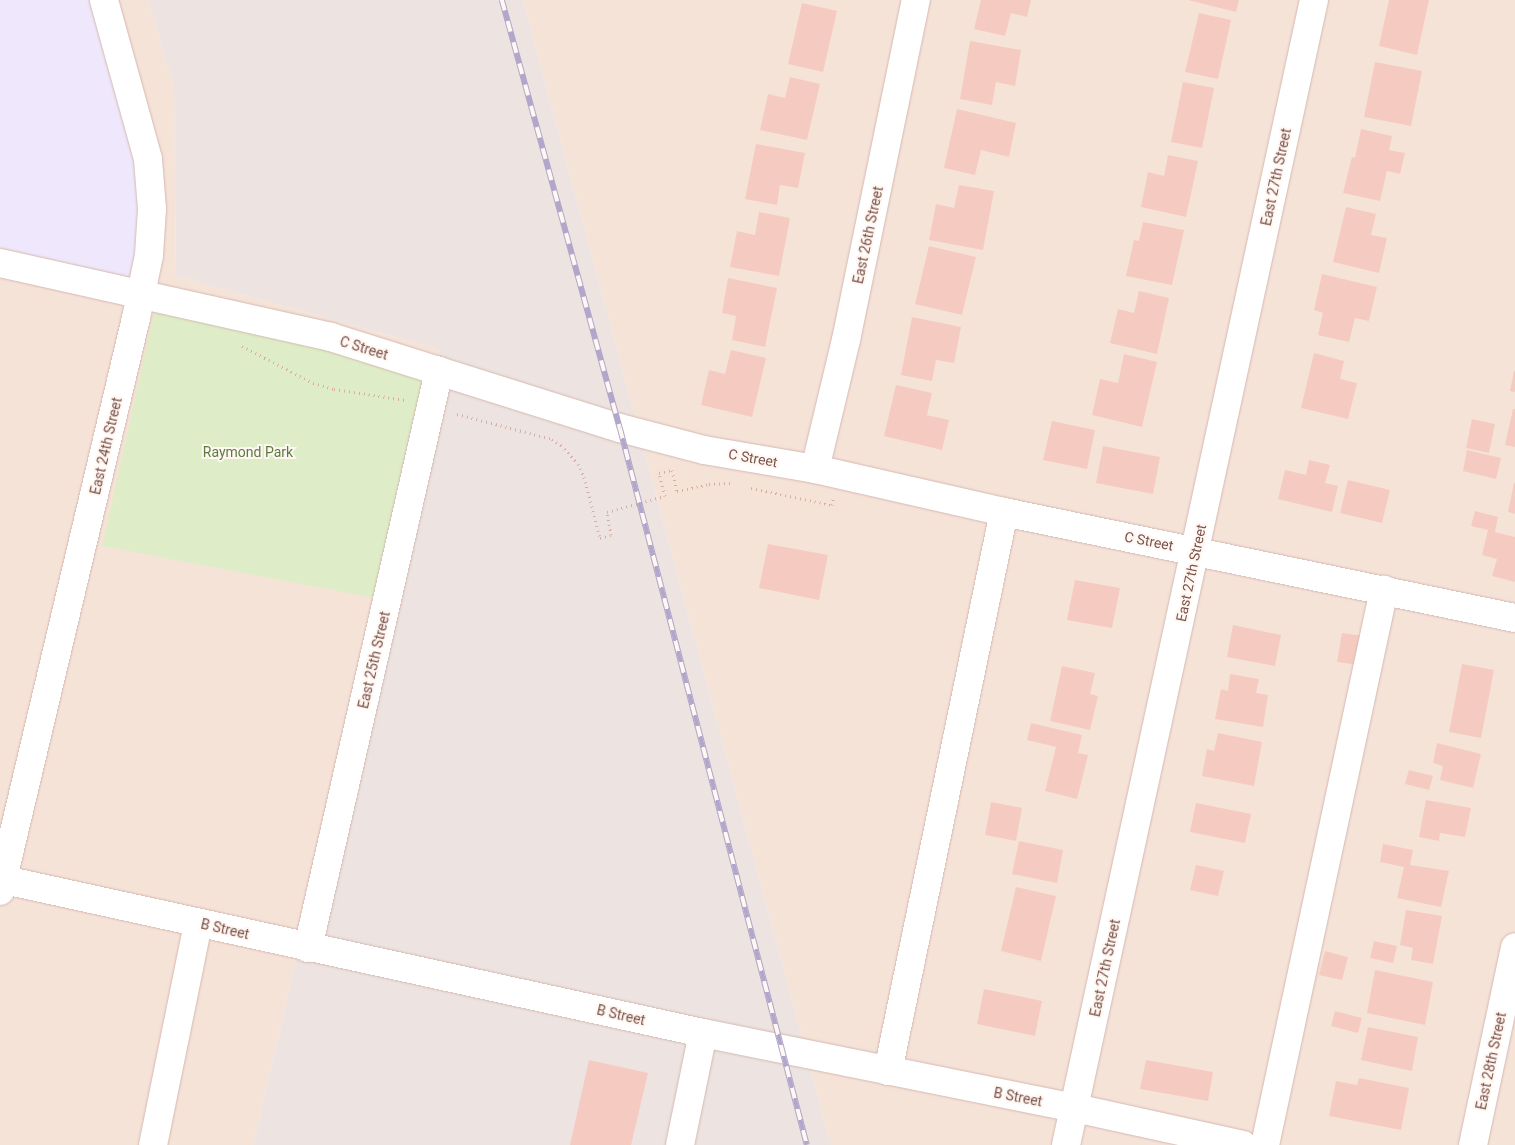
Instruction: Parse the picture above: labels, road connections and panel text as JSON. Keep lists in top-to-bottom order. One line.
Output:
{"streets":{"street":["East 27th Street","East 26th Street","C Street","East 24th Street","East 25th Street","B Street","East 28th Street"]},"crossings":[["East 27th Street","C Street"],["East 27th Street","B Street"],["East 26th Street","C Street"],["C Street","East 24th Street"],["C Street","East 25th Street"],["East 24th Street","B Street"],["East 25th Street","B Street"]],"parks":["Raymond Park"]}
